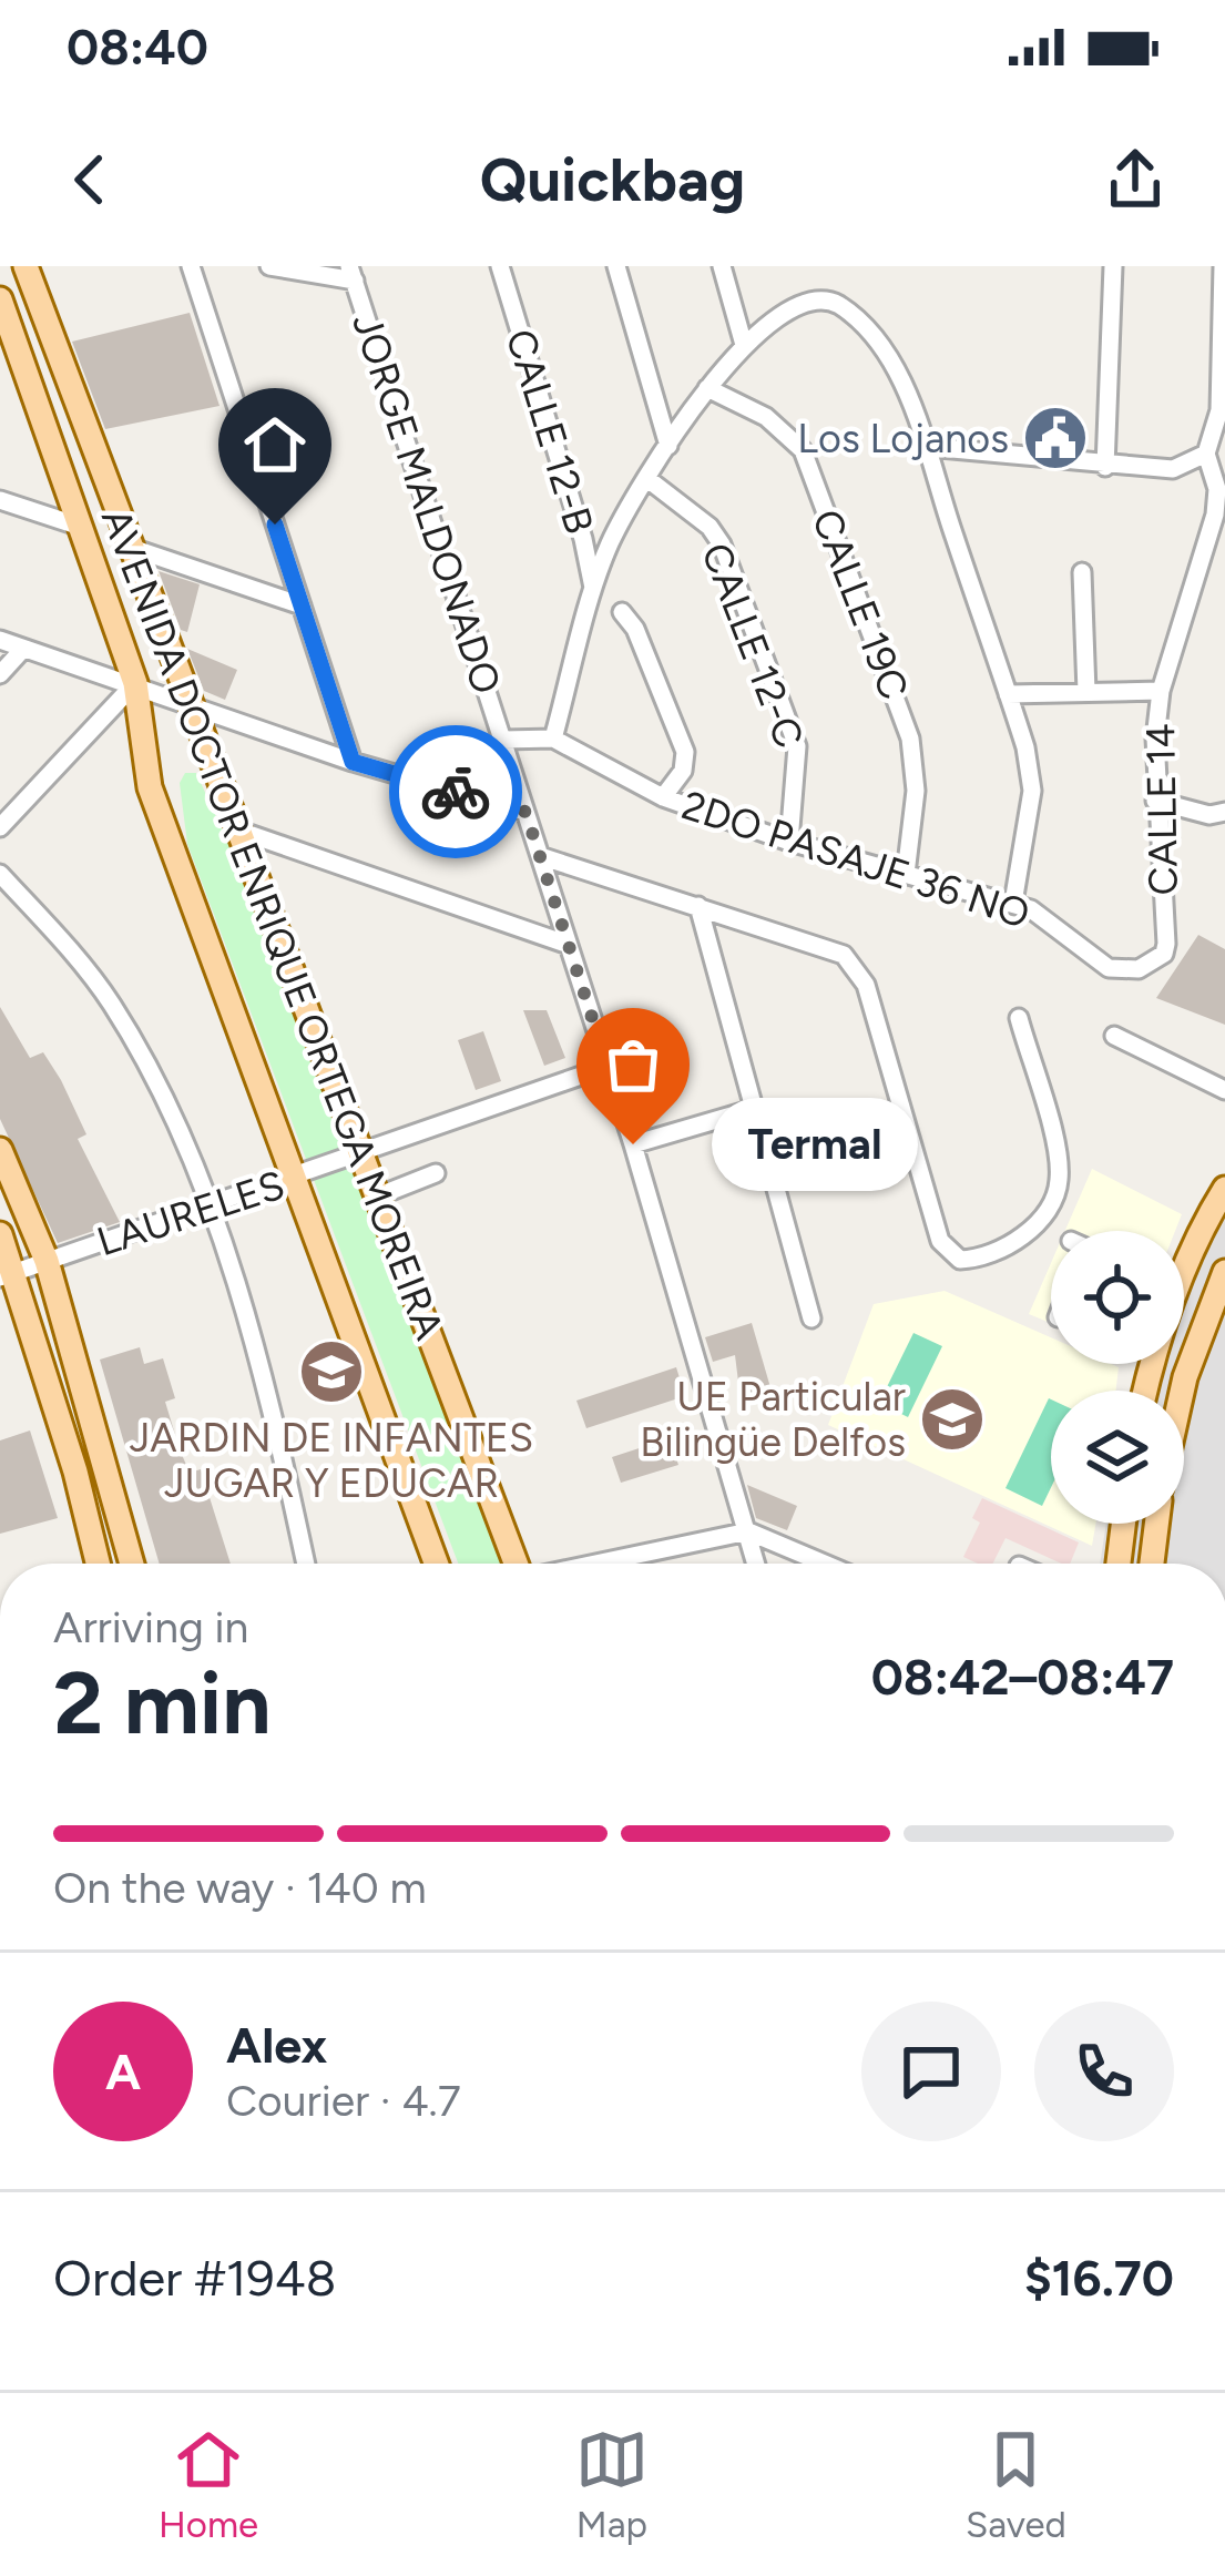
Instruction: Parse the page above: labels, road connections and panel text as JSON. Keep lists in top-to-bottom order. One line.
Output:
{"streets":{"main road":["AVENIDA DOCTOR ENRIQUE ORTEGA MOREIRA"],"street":["CALLE 12-B","JORGE MALDONADO","CALLE 19C","CALLE 12-C","CALLE 14","2DO PASAJE 36 NO","LAURELES"]},"crossings":[["JORGE MALDONADO","LAURELES"],["CALLE 19C","2DO PASAJE 36 NO"],["CALLE 12-C","2DO PASAJE 36 NO"],["CALLE 14","2DO PASAJE 36 NO"],["AVENIDA DOCTOR ENRIQUE ORTEGA MOREIRA","LAURELES"]],"places":{"public building":["Los Lojanos"],"other":["Termal"],"school or university":["JARDIN DE INFANTES JUGAR Y EDUCAR","UE Particular Bilingüe Delfos"]},"page":{"status":"08:40","header":"Quickbag","bubble":"Termal","heading":["2 min","Arriving in","08:42–08:47"],"panel":["Alex","Courier · 4.7","Order #1948","$16.70"],"bar":"On the way · 140 m","round":"A","tabs":["Home","Map","Saved"]}}
